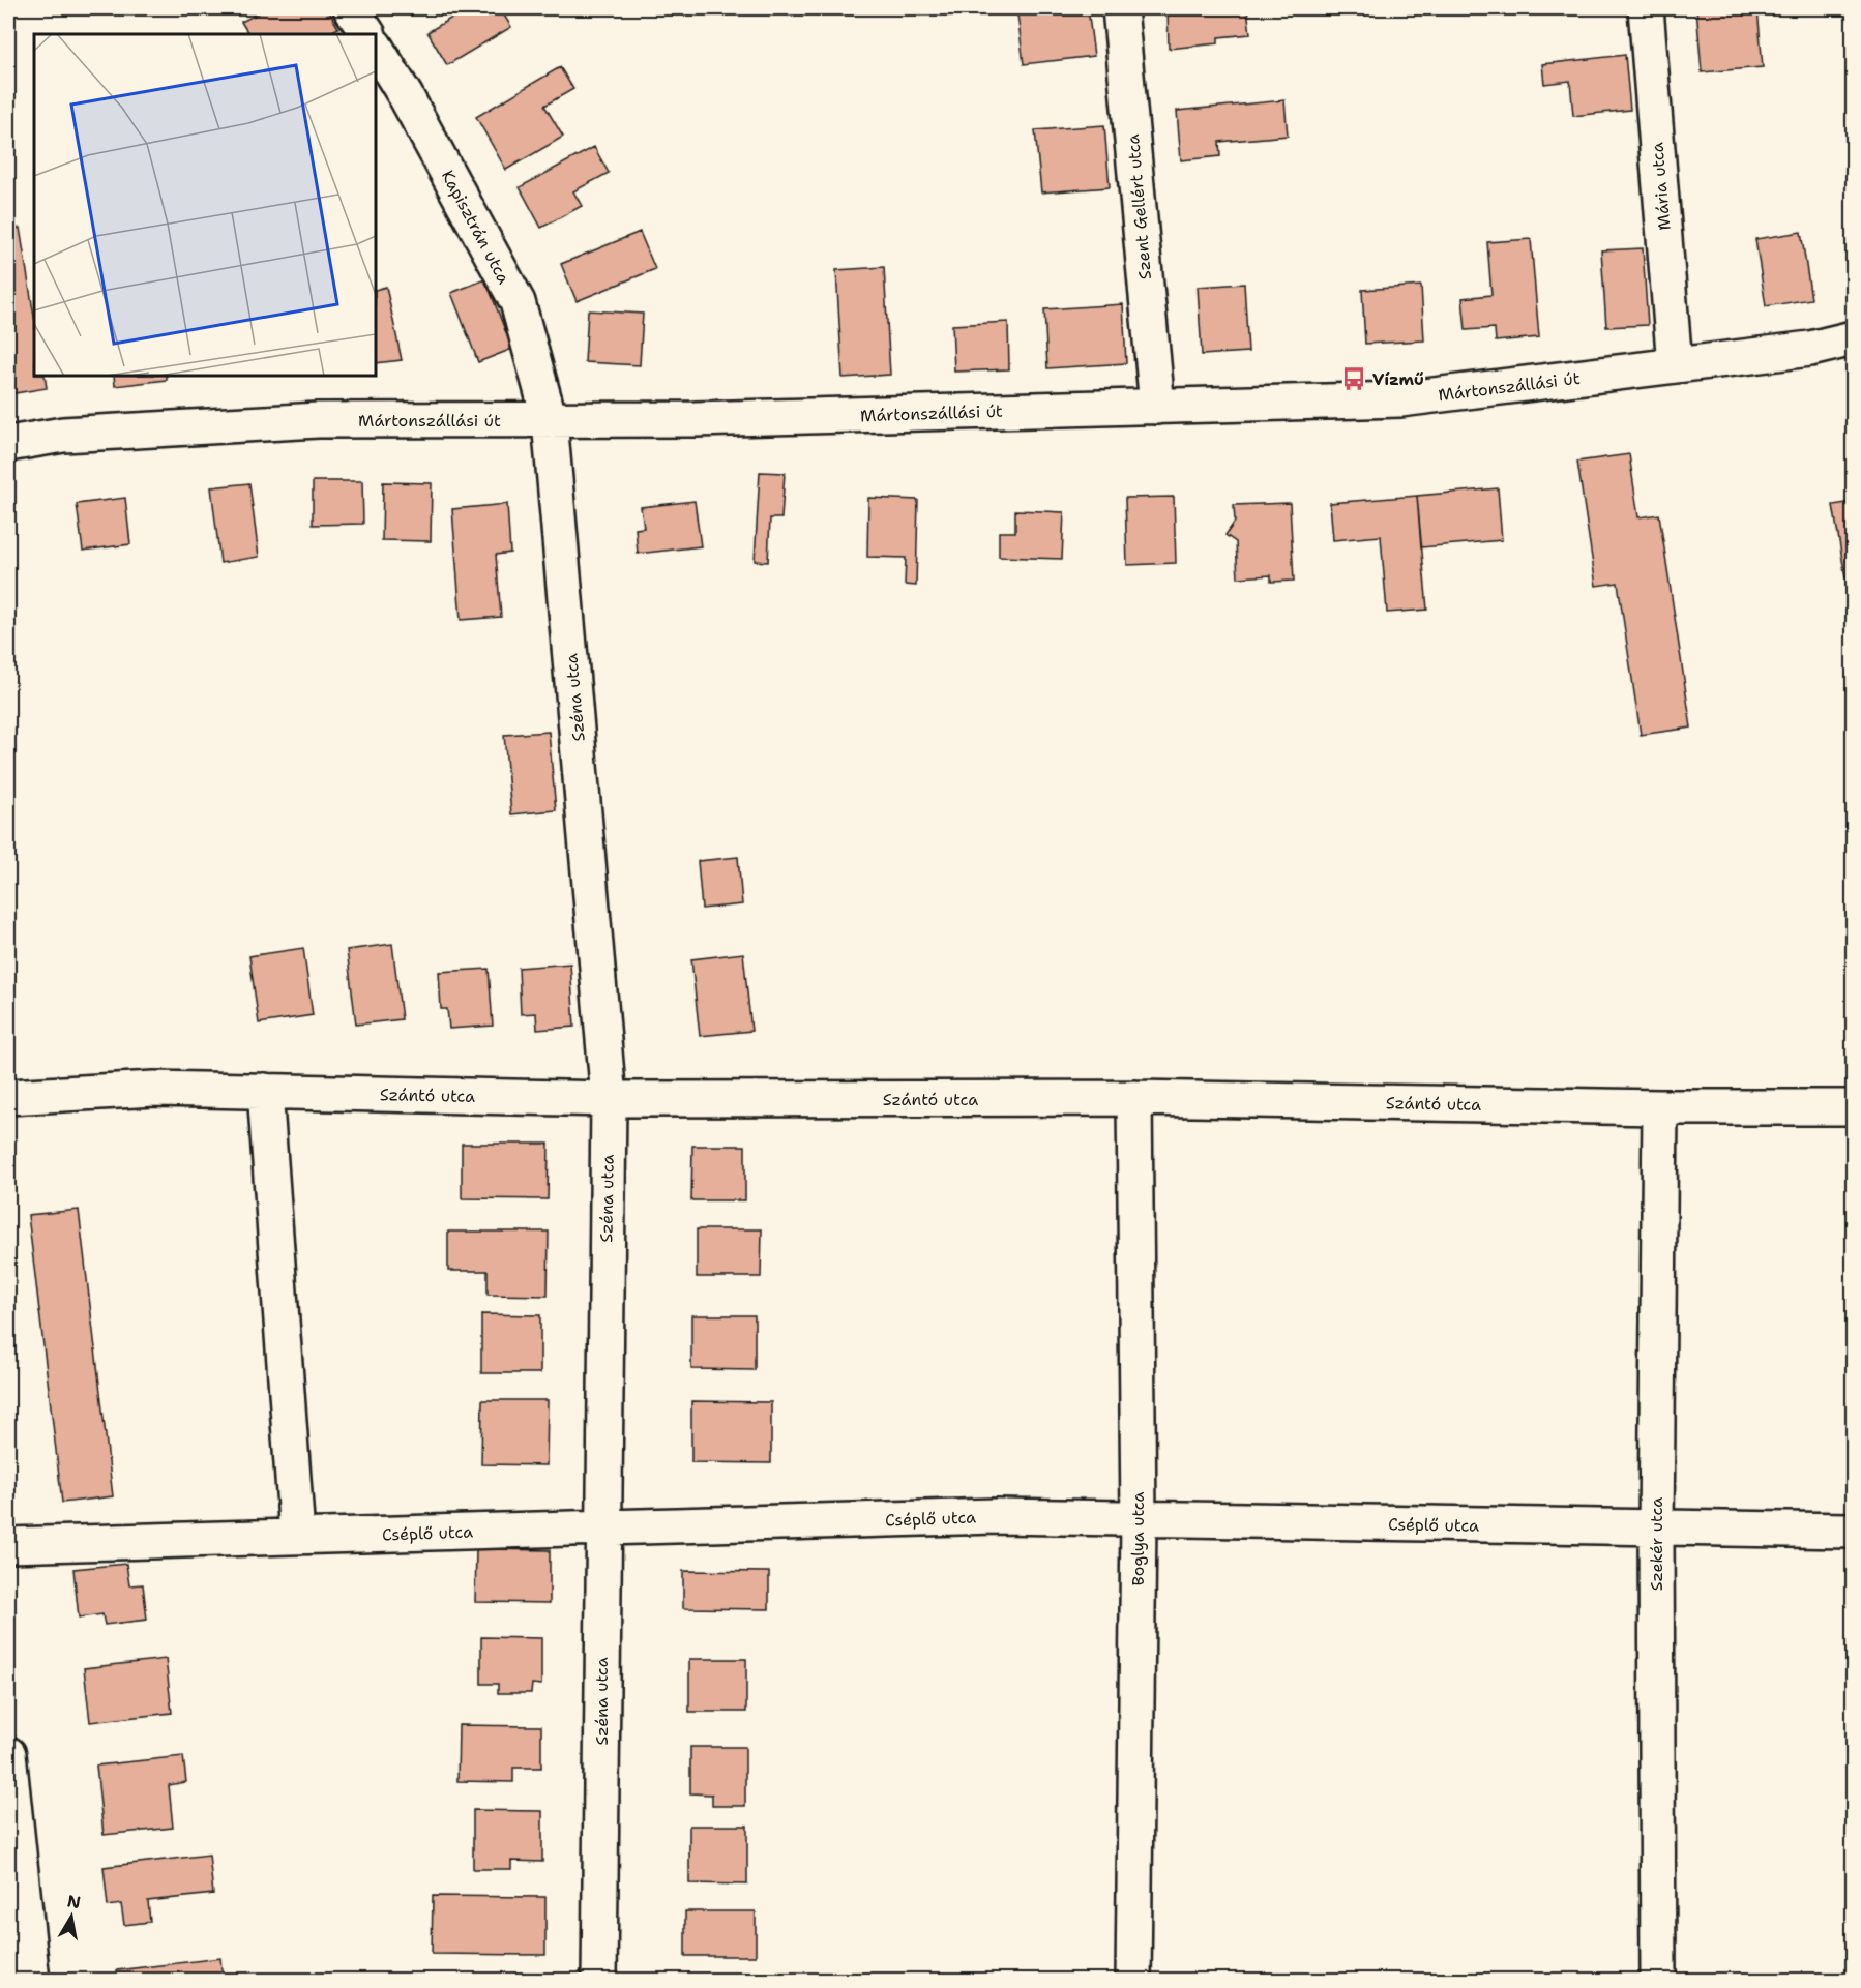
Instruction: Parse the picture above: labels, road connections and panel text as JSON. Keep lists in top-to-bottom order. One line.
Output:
{"streets":{"street":["Mária utca","Szent Gellért utca","Kapisztrán utca","Mártonszállási út","Széna utca","Szántó utca","Cséplő utca","Boglya utca","Szekér utca"]},"crossings":[["Mária utca","Mártonszállási út"],["Szent Gellért utca","Mártonszállási út"],["Kapisztrán utca","Mártonszállási út"],["Kapisztrán utca","Széna utca"],["Mártonszállási út","Széna utca"],["Széna utca","Szántó utca"],["Széna utca","Cséplő utca"],["Szántó utca","Boglya utca"],["Szántó utca","Szekér utca"],["Cséplő utca","Boglya utca"],["Cséplő utca","Szekér utca"]],"places":{"bus stop":["Vízmű"]},"north":"top"}
